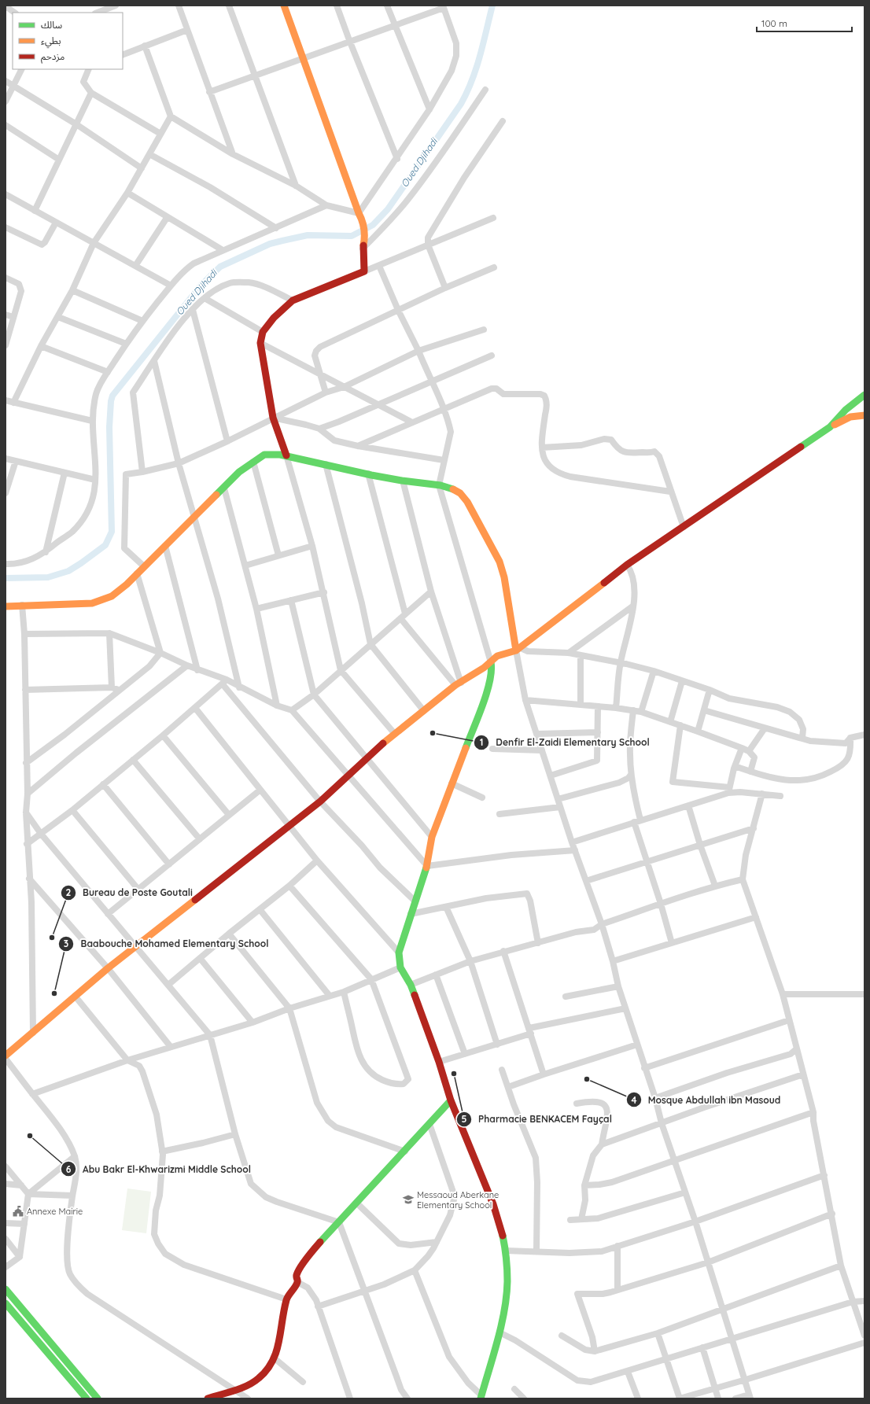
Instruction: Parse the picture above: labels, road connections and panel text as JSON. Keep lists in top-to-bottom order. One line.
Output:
{"water":["Oued Djihadi"],"places":{"other":["Denfir El-Zaidi Elementary School","Bureau de Poste Goutali","Baabouche Mohamed Elementary School","Pharmacie BENKACEM Fayçal","Mosque Abdullah ibn Masoud","Abu Bakr El-Khwarizmi Middle School"],"school or university":["Messaoud Aberkane Elementary School"],"public building":["Annexe Mairie"]},"legend":["سالك","بطيء","مزدحم"],"scale_bar":"100 m"}
